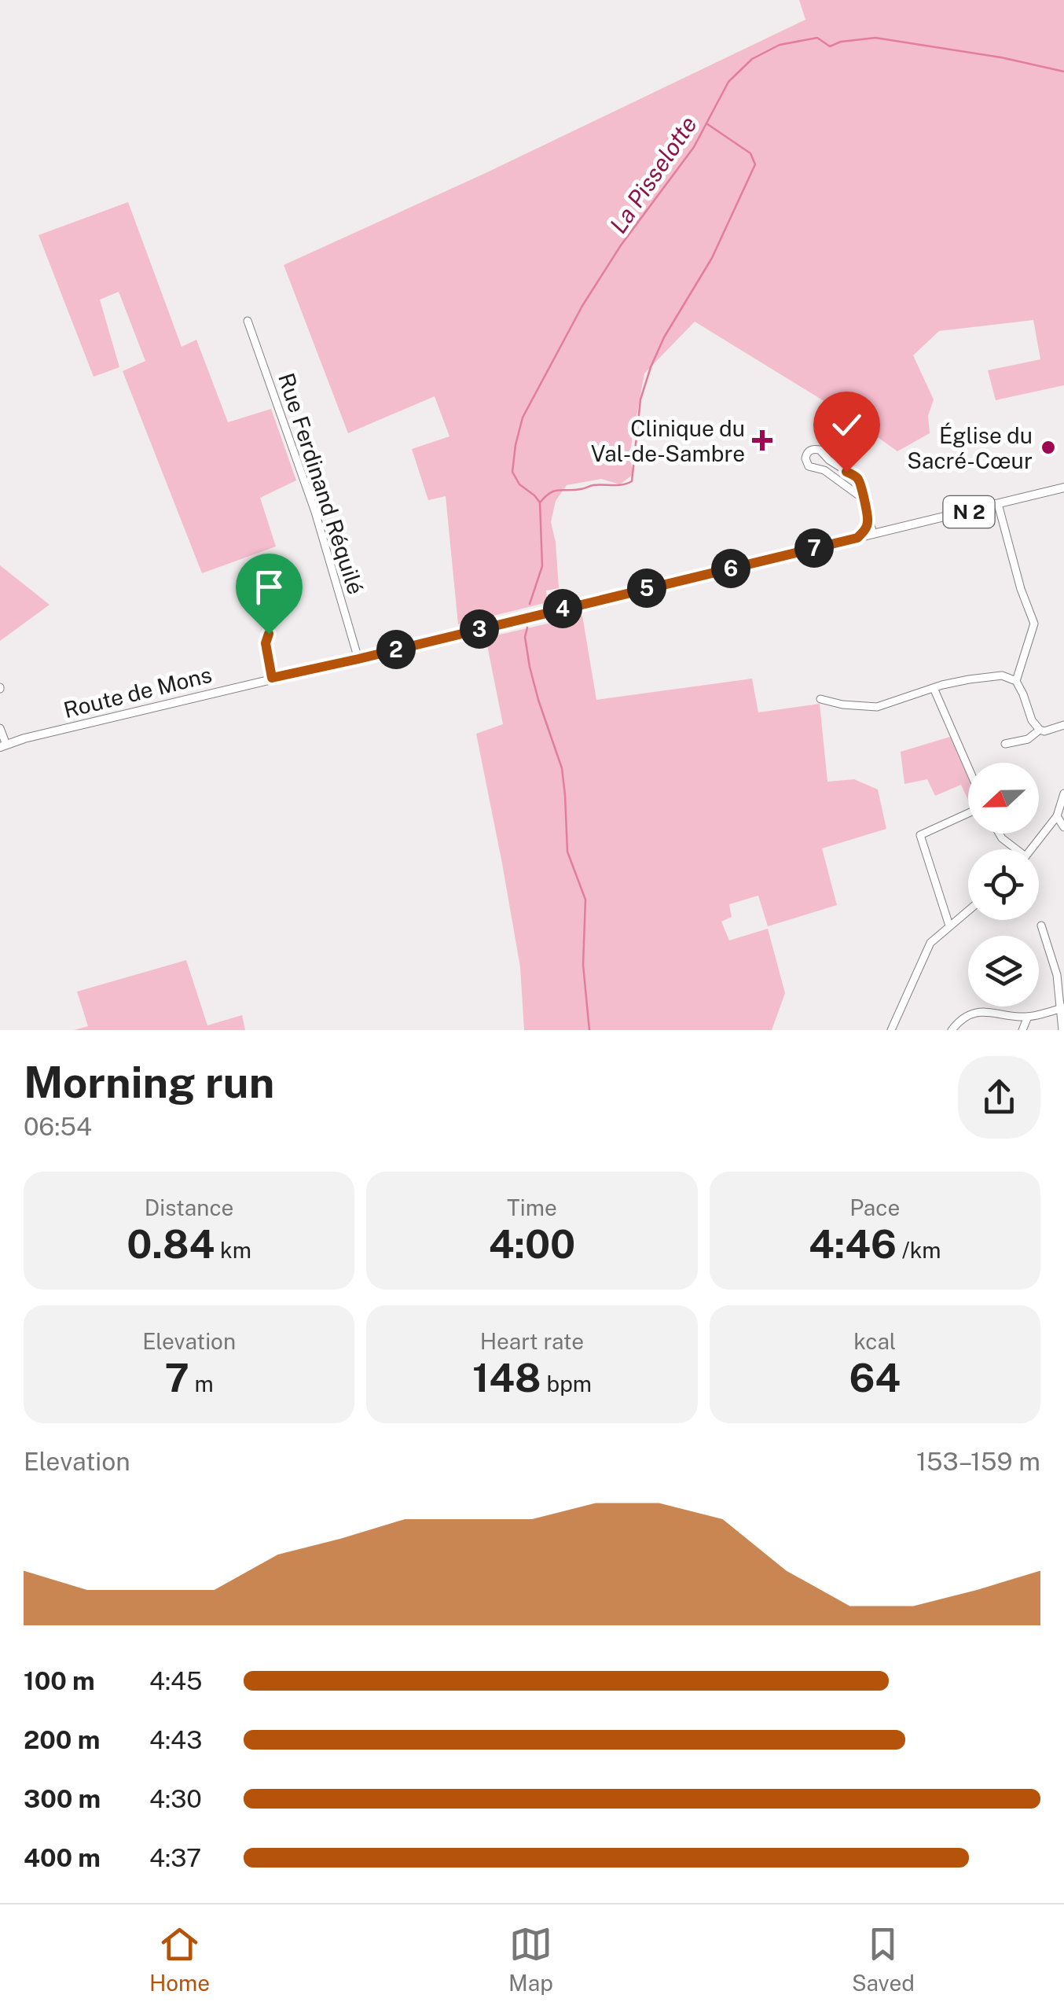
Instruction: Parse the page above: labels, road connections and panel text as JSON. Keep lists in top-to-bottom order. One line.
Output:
{"streets":{"main road":["N 2","Route de Mons"],"street":["Rue Ferdinand Réquilé"]},"crossings":[["Rue Ferdinand Réquilé","Route de Mons"]],"water":["La Pisselotte"],"places":{"health":["Clinique du Val-de-Sambre"],"other":["Église du Sacré-Cœur"]},"north":"left","page":{"pins":["7","6","5","4","3","2"],"heading":["Morning run","06:54"],"stats":[["Distance","0.84 km"],["Time","4:00"],["Pace","4:46 /km"],["Elevation","7 m"],["Heart rate","148 bpm"],["kcal","64"]],"chart":["Elevation","153–159 m"],"list":[{"name":"100 m","note":"4:45"},{"name":"200 m","note":"4:43"},{"name":"300 m","note":"4:30"},{"name":"400 m","note":"4:37"}],"tabs":["Home","Map","Saved"]}}
